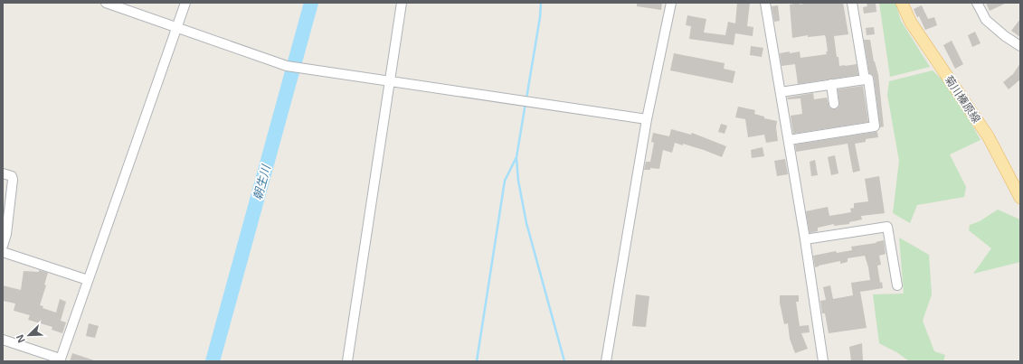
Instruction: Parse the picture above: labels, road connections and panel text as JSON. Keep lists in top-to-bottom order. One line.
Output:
{"streets":{"main road":["菊川榛原線"]},"water":["朝生川"],"north":"bottom left"}
